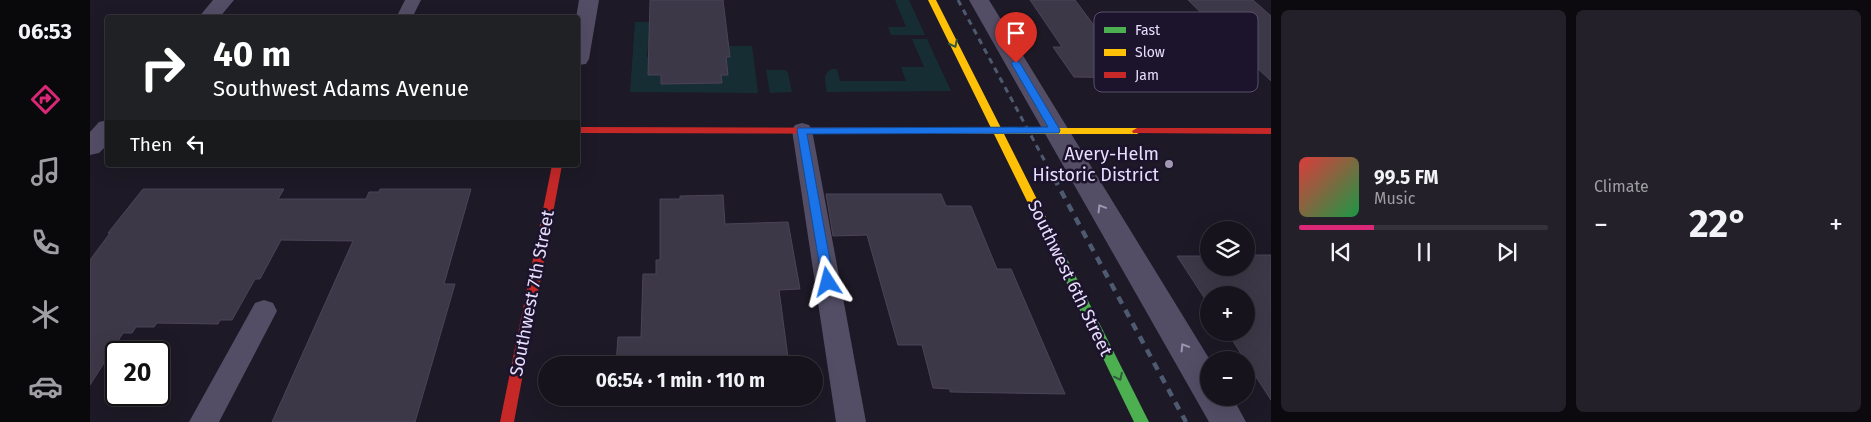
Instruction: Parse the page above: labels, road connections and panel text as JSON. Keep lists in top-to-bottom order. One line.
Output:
{"streets":{"street":["Southwest 6th Street","Southwest 7th Street"]},"places":["Avery-Helm Historic District"],"legend":["Fast","Slow","Jam"],"page":{"tabs":"06:53","tile":"Climate","turn":["40 m","Southwest Adams Avenue"],"then":"Then","song":["99.5 FM","Music"],"heat":["−","22°","+"],"map_buttons":["+","−"],"limit":"20","trip":"06:54 · 1 min · 110 m"}}
